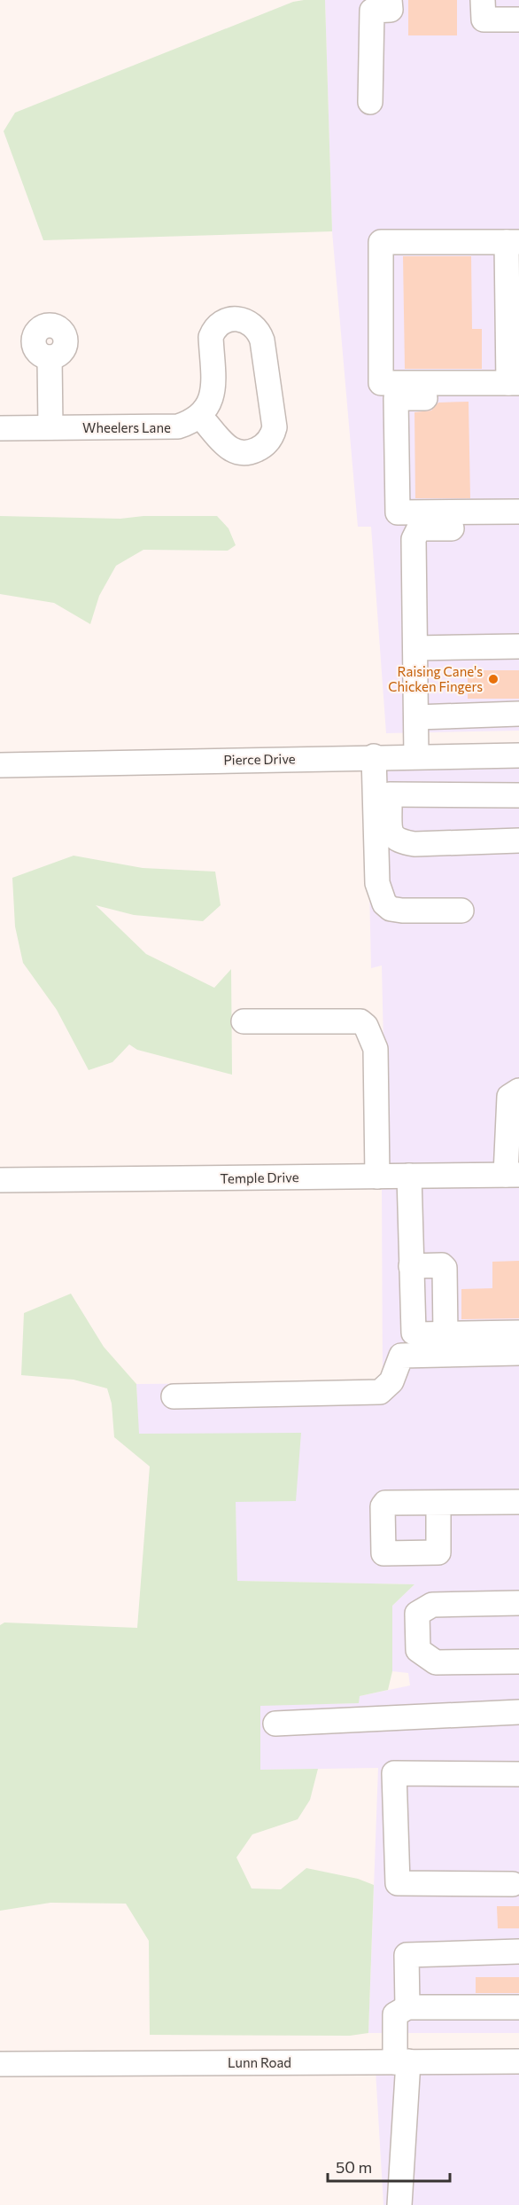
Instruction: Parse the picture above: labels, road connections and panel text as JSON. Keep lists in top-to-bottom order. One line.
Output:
{"streets":{"street":["Wheelers Lane","Pierce Drive","Temple Drive","Lunn Road"]},"places":["Raising Cane's Chicken Fingers"],"scale_bar":"50 m"}
